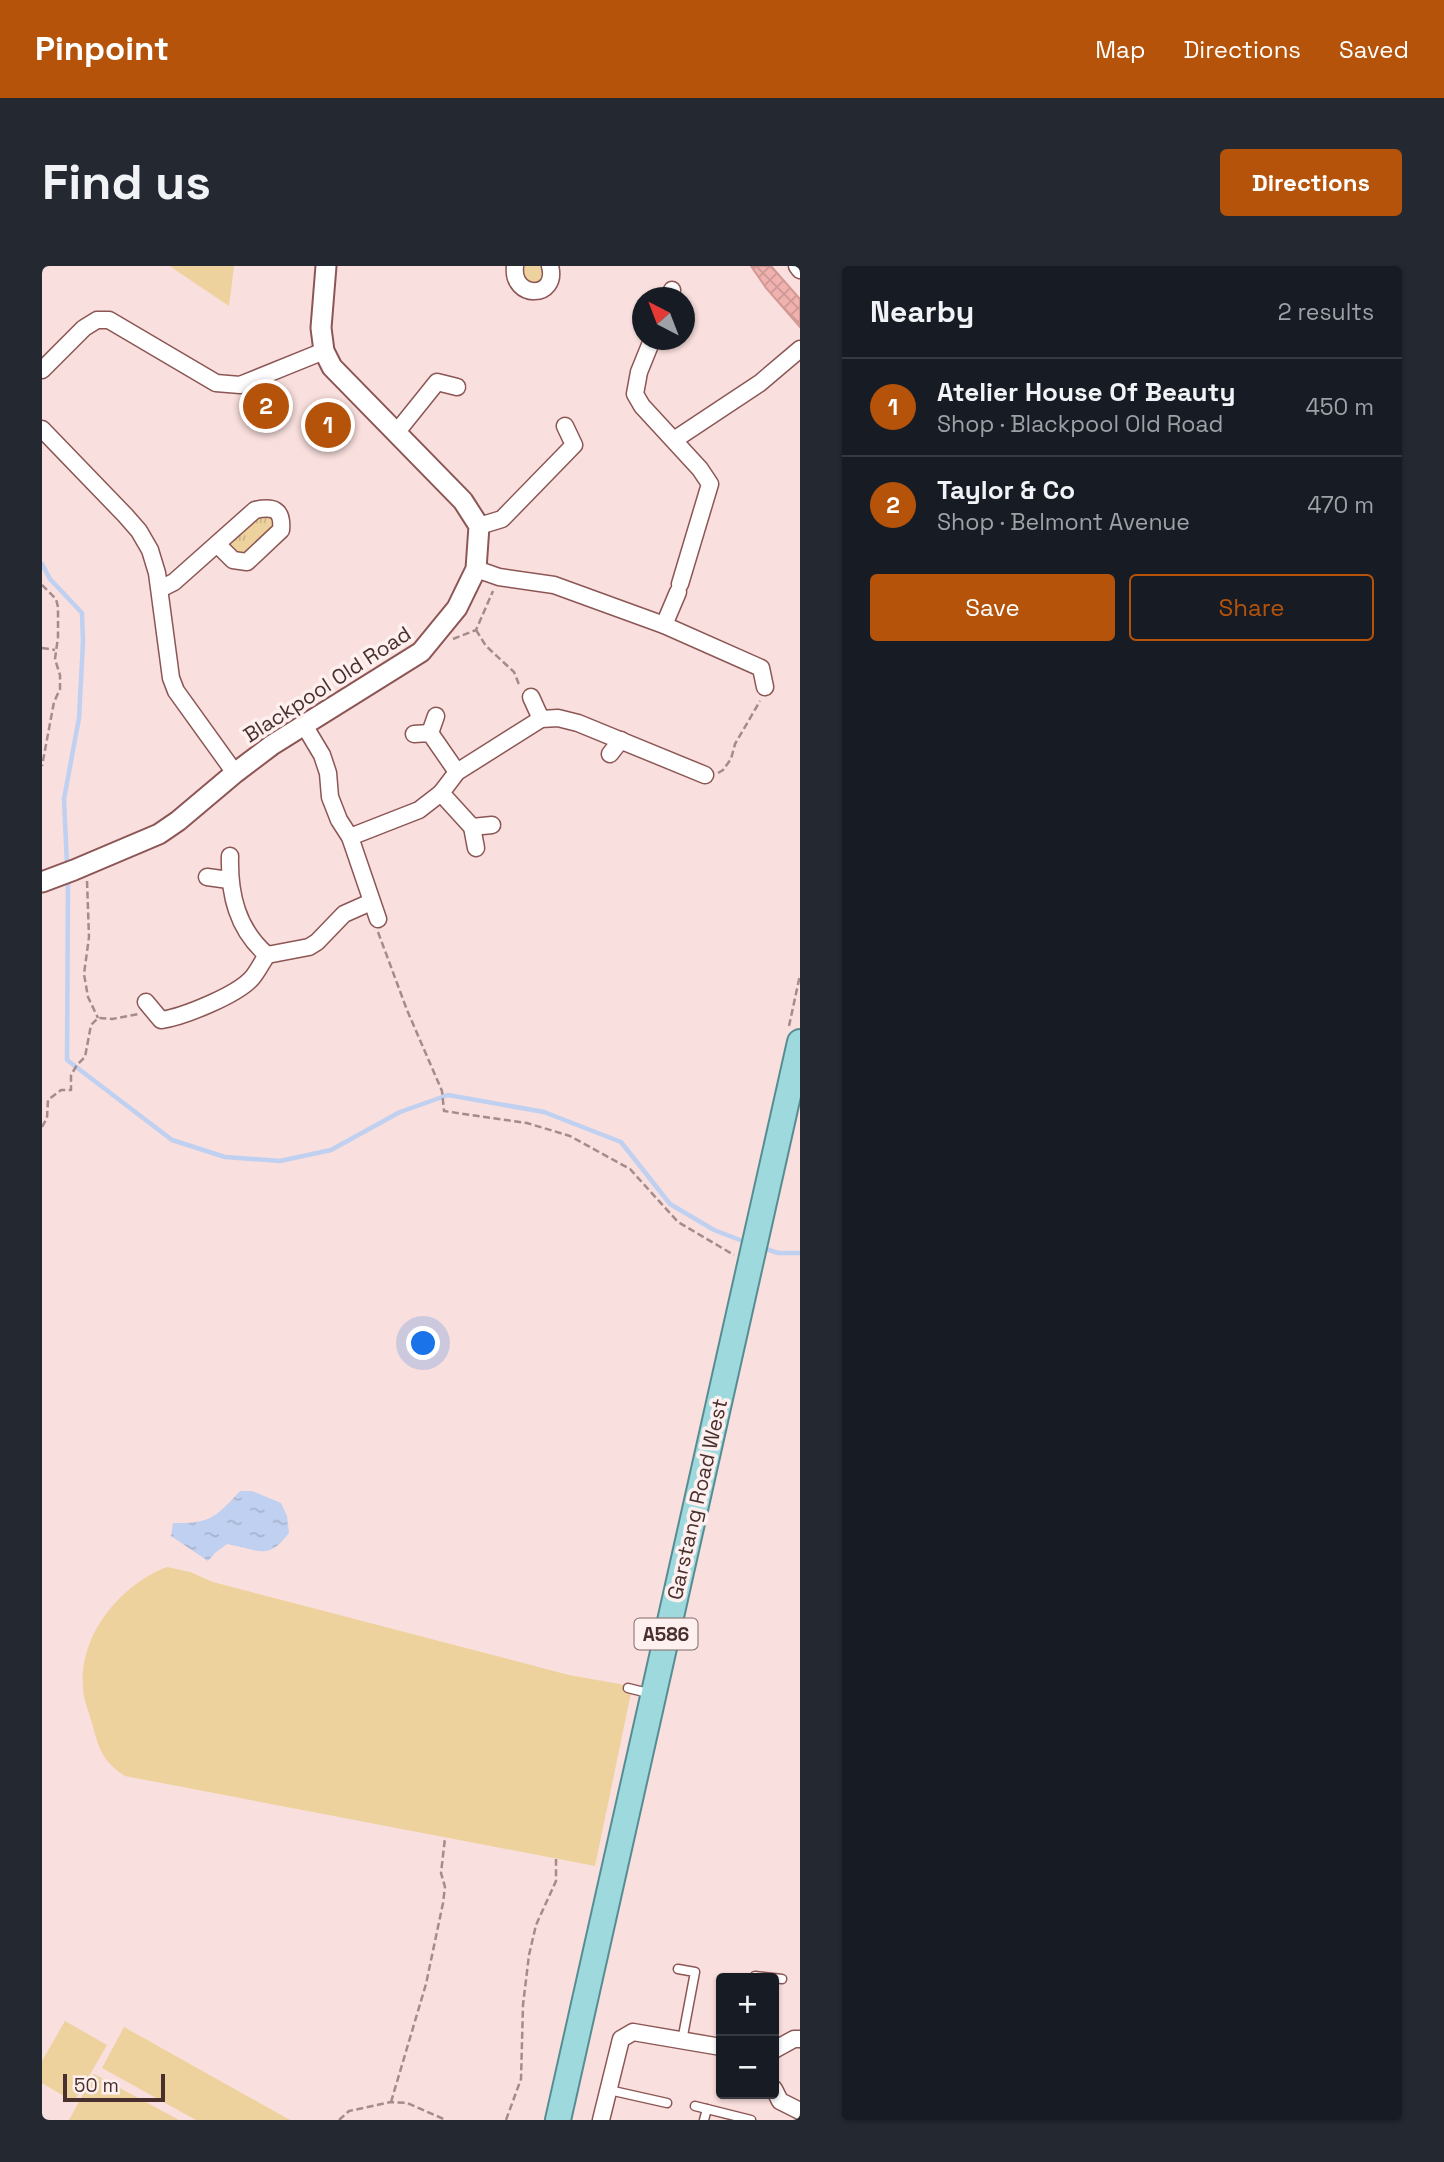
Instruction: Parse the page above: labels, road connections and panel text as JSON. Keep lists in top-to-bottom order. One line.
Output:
{"streets":{"main road":["Garstang Road West","A586"],"street":["Blackpool Old Road"]},"scale_bar":"50 m","north":"top left","page":{"header":"Pinpoint","nav":["Map","Directions","Saved"],"buttons":["Directions",["Save","Share"]],"title":"Find us","heading":["Nearby","2 results"],"list":[{"mark":"1","name":"Atelier House Of Beauty","note":"Shop · Blackpool Old Road","value":"450 m"},{"mark":"2","name":"Taylor & Co","note":"Shop · Belmont Avenue","value":"470 m"}],"pins":["2","1"],"map_buttons":["+","−"],"scale":"50 m"}}
